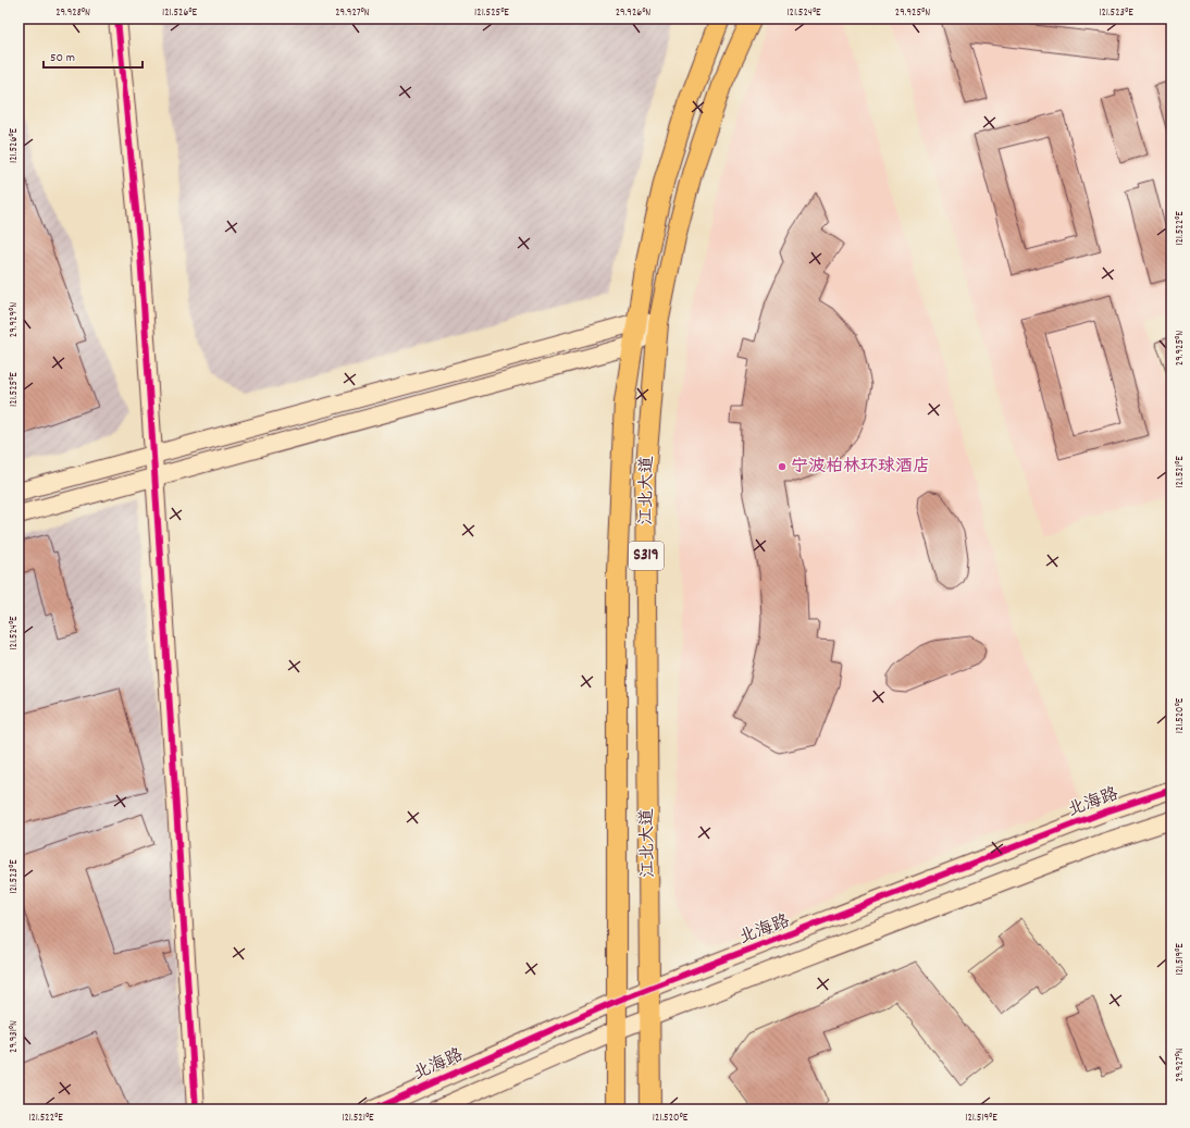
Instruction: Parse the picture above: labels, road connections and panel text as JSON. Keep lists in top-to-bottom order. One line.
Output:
{"streets":{"main road":["江北大道","S319"],"street":["北海路"]},"crossings":[["江北大道","北海路"]],"places":["宁波柏林环球酒店"],"scale_bar":"50 m","coordinates":["29.928°N","121.526°E","29.927°N","121.525°E","29.926°N","121.524°E","29.925°N","121.523°E","121.522°E","29.929°N","121.521°E","121.520°E","121.519°E","29.931°N"]}
